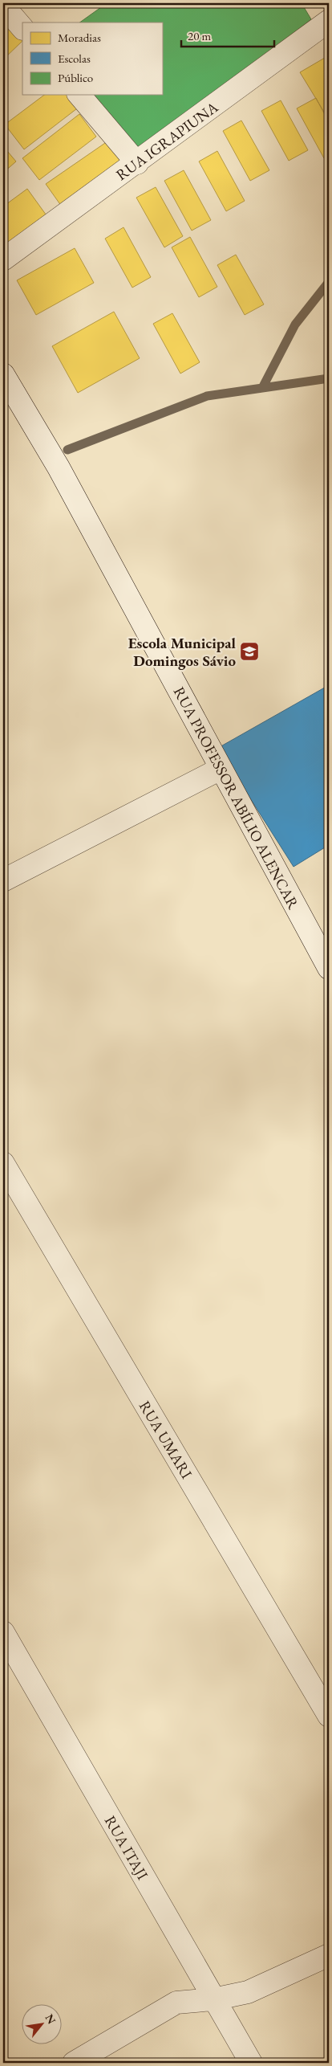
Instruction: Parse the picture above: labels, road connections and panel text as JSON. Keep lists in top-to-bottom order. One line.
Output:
{"streets":{"street":["RUA IGRAPIUNA","RUA PROFESSOR ABÍLIO ALENCAR","RUA UMARI","RUA ITAJI"]},"places":{"school or university":["Escola Municipal Domingos Sávio"]},"legend":["Moradias","Escolas","Público"],"scale_bar":"20 m","north":"top right"}
